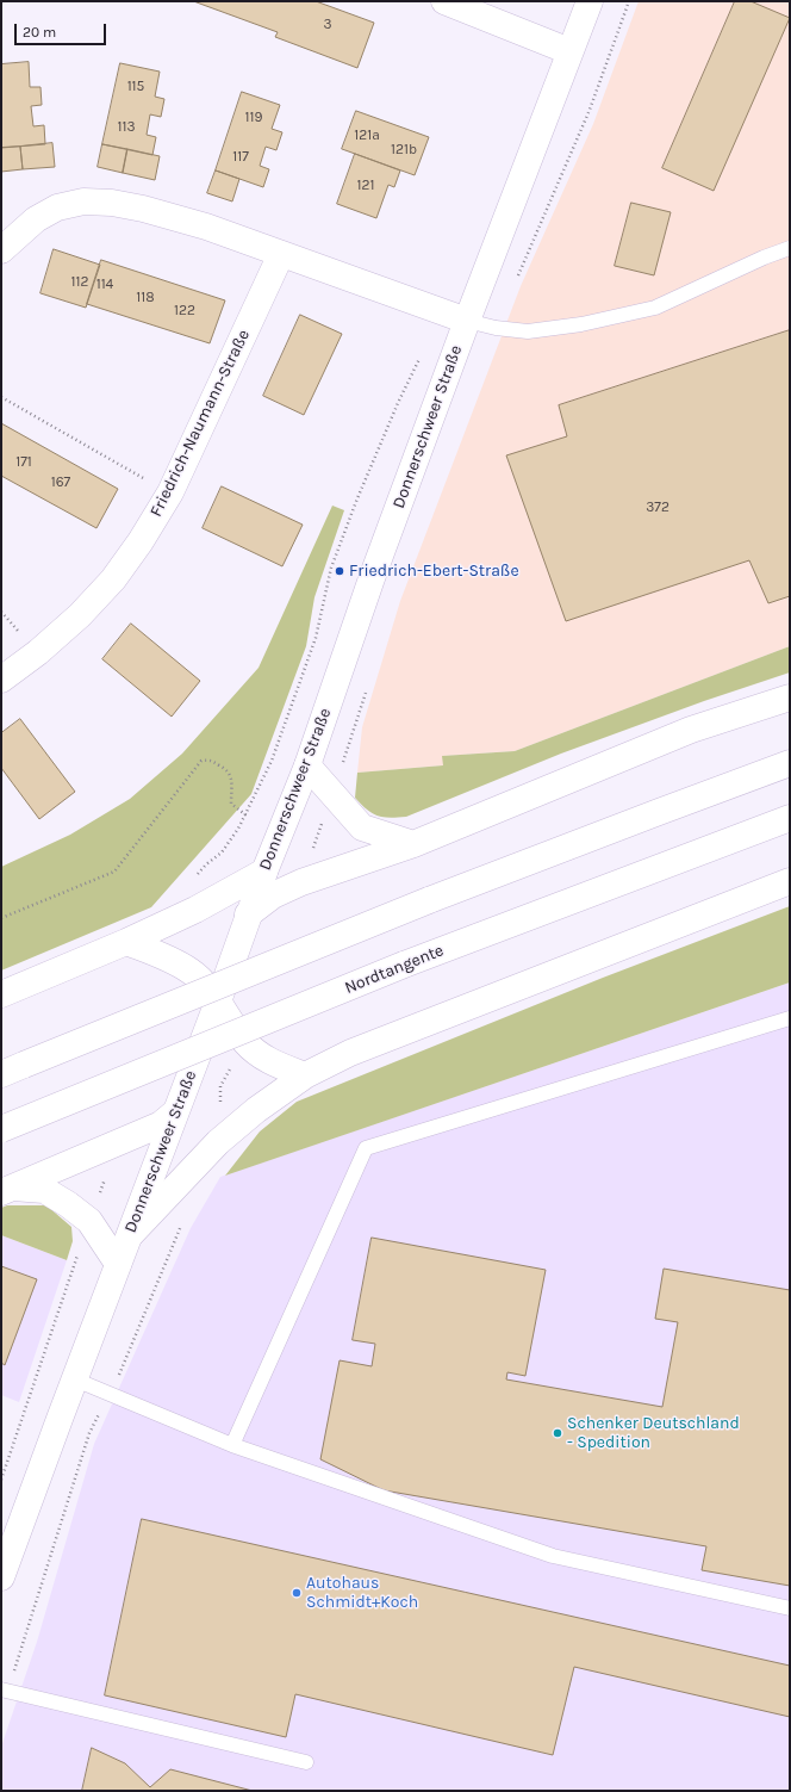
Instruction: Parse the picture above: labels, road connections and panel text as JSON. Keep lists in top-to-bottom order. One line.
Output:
{"streets":{"main road":["Friedrich-Naumann-Straße","Donnerschweer Straße","Nordtangente"]},"places":["Friedrich-Ebert-Straße","Schenker Deutschland - Spedition","Autohaus Schmidt+Koch"],"house_numbers":["3","115","119","113","121a","121b","117","121","112","114","118","122","171","167","372"],"scale_bar":"20 m"}
